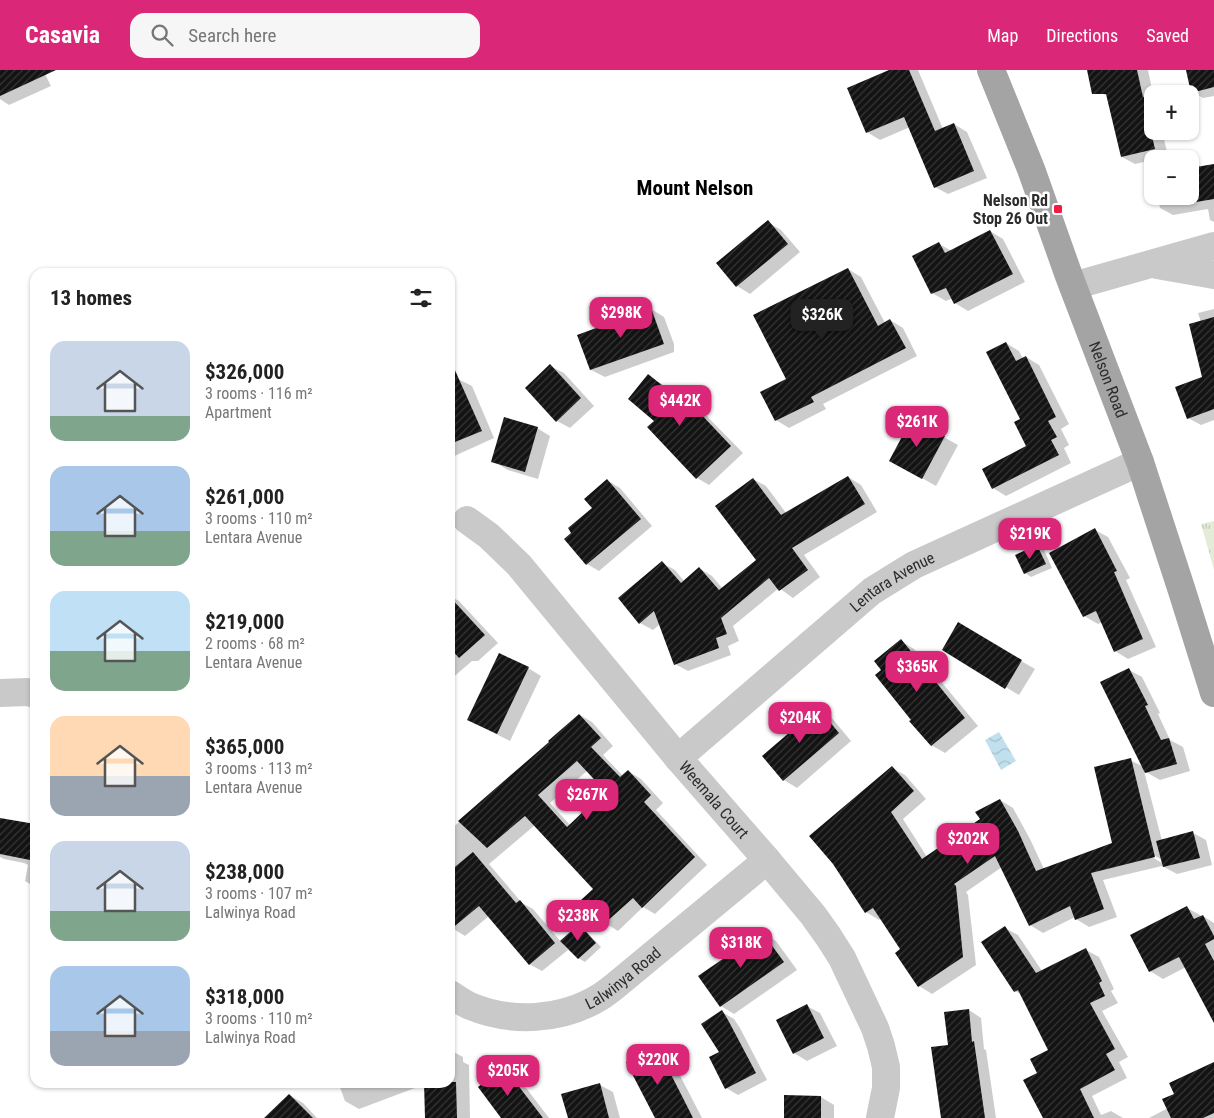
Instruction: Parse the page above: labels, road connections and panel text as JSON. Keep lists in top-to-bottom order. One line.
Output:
{"streets":{"main road":["Nelson Road"],"street":["Lentara Avenue","Weemala Court","Lalwinya Road"]},"crossings":[["Nelson Road","Lentara Avenue"],["Lentara Avenue","Weemala Court"],["Weemala Court","Lalwinya Road"]],"districts":["Mount Nelson"],"places":{"transit":["Nelson Rd Stop 26 Out"]},"page":{"header":"Casavia","search":"Search here","nav":["Map","Directions","Saved"],"map_buttons":["+","−"],"heading":"13 homes","price":["$298K","$326K","$442K","$261K","$219K","$365K","$204K","$267K","$202K","$238K","$318K","$220K","$205K"],"list":[{"name":"$326,000","note":"3 rooms · 116 m² · Apartment"},{"name":"$261,000","note":"3 rooms · 110 m² · Lentara Avenue"},{"name":"$219,000","note":"2 rooms · 68 m² · Lentara Avenue"},{"name":"$365,000","note":"3 rooms · 113 m² · Lentara Avenue"},{"name":"$238,000","note":"3 rooms · 107 m² · Lalwinya Road"},{"name":"$318,000","note":"3 rooms · 110 m² · Lalwinya Road"}]}}
